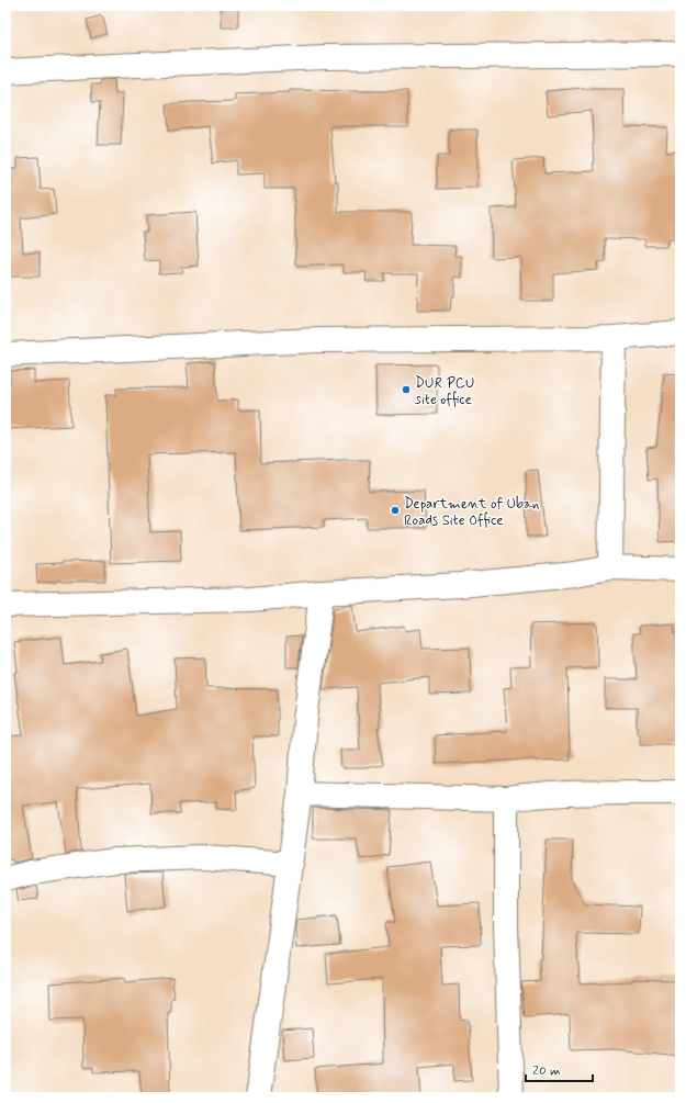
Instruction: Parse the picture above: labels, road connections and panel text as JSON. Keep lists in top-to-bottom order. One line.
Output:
{"places":["DUR PCU site office","Department of Uban Roads Site Office"],"scale_bar":"20 m"}
